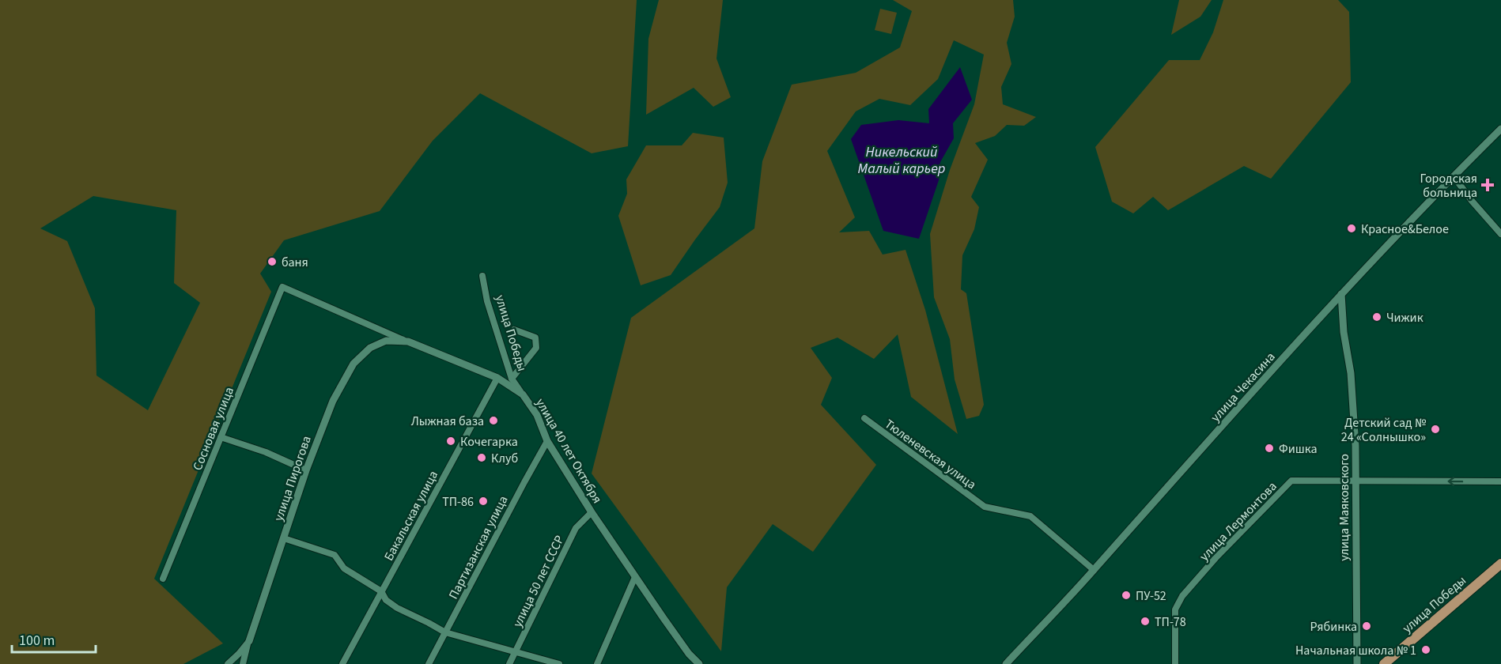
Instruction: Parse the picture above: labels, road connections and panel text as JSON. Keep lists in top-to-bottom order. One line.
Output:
{"streets":{"main road":["улица Победы"],"street":["улица Чекасина","Сосновая улица","улица 40 лет Октября","Тюленевская улица","улица Пирогова","улица Маяковского","Бакальская улица","улица Лермонтова","Партизанская улица","улица 50 лет СССР"]},"crossings":[["улица Победы","улица 40 лет Октября"],["улица Чекасина","Тюленевская улица"],["улица Чекасина","улица Маяковского"],["Сосновая улица","улица 40 лет Октября"],["улица 40 лет Октября","улица Пирогова"],["улица 40 лет Октября","Бакальская улица"],["улица 40 лет Октября","Партизанская улица"],["улица 40 лет Октября","улица 50 лет СССР"],["улица Маяковского","улица Лермонтова"]],"water":["Никельский Малый карьер"],"places":{"health":["Городская больница"],"other":["Красное&Белое","баня","Чижик","Лыжная база","Детский сад № 24 «Солнышко»","Кочегарка","Фишка","Клуб","ТП-86","ПУ-52","ТП-78","Рябинка","Начальная школа № 1"]},"scale_bar":"100 m"}
